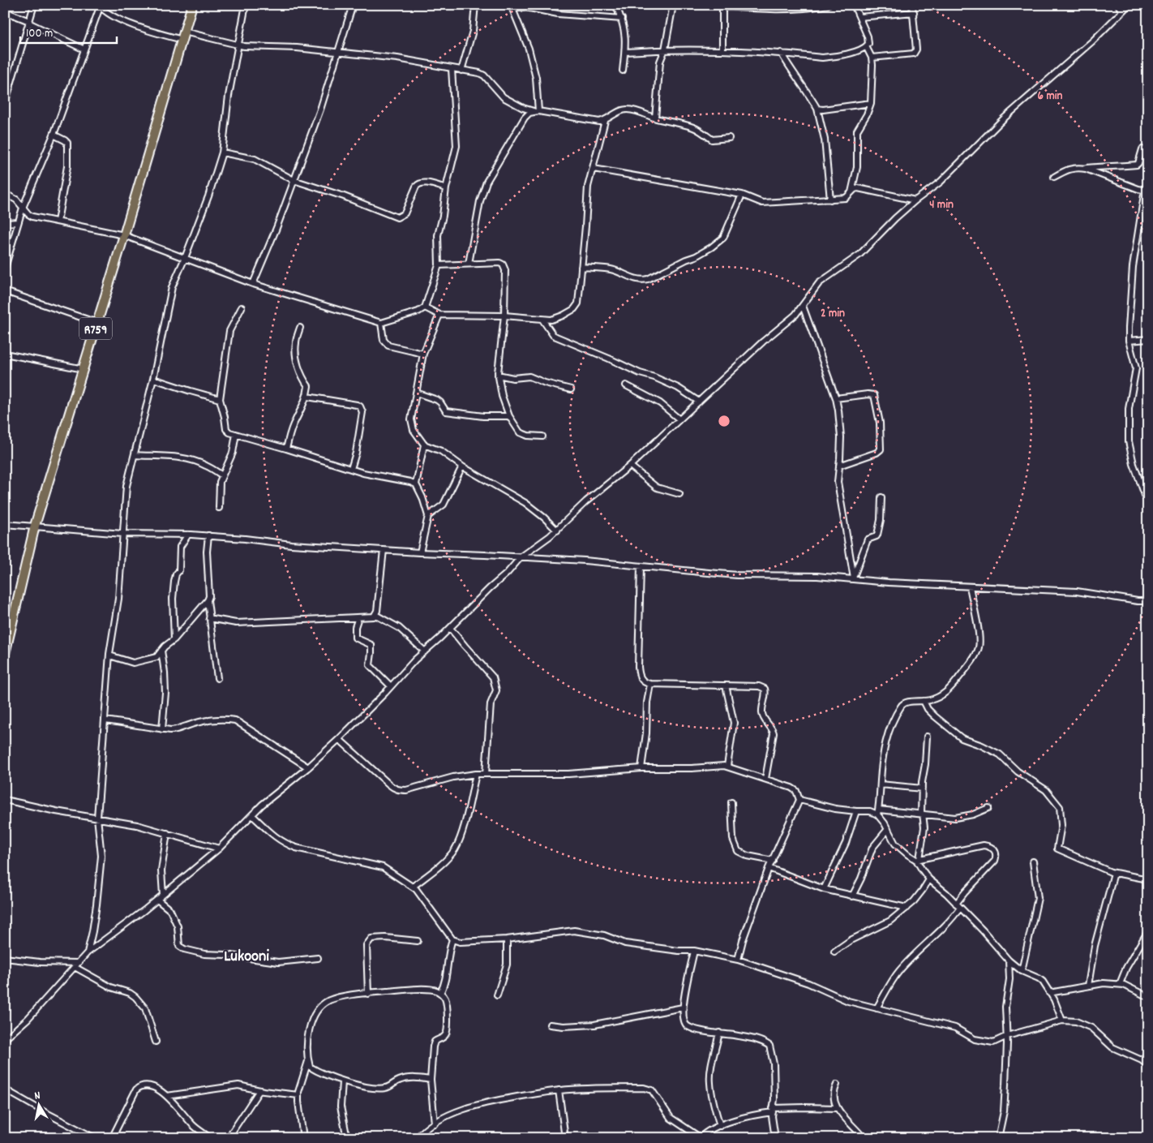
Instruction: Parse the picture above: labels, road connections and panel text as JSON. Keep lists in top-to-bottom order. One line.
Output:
{"streets":{"main road":["R759"]},"districts":["Lukooni"],"scale_bar":"100 m","north":"top","rings":["6 min","4 min","2 min"]}
